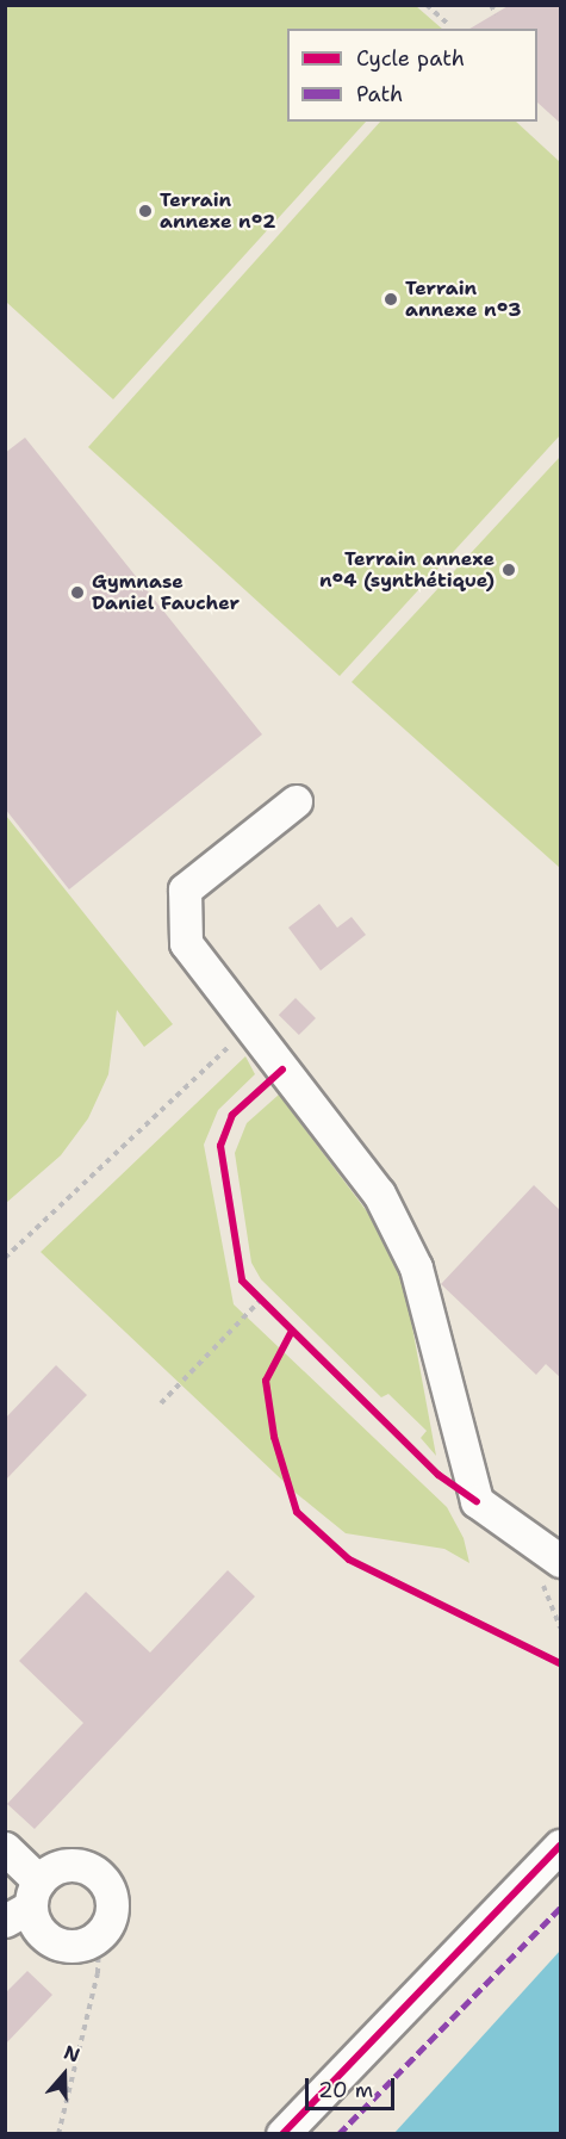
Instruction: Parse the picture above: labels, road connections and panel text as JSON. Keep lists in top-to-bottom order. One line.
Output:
{"places":["Terrain annexe n°2","Terrain annexe n°3","Terrain annexe n°4 (synthétique)","Gymnase Daniel Faucher"],"legend":["Cycle path","Path"],"scale_bar":"20 m","north":"top"}
